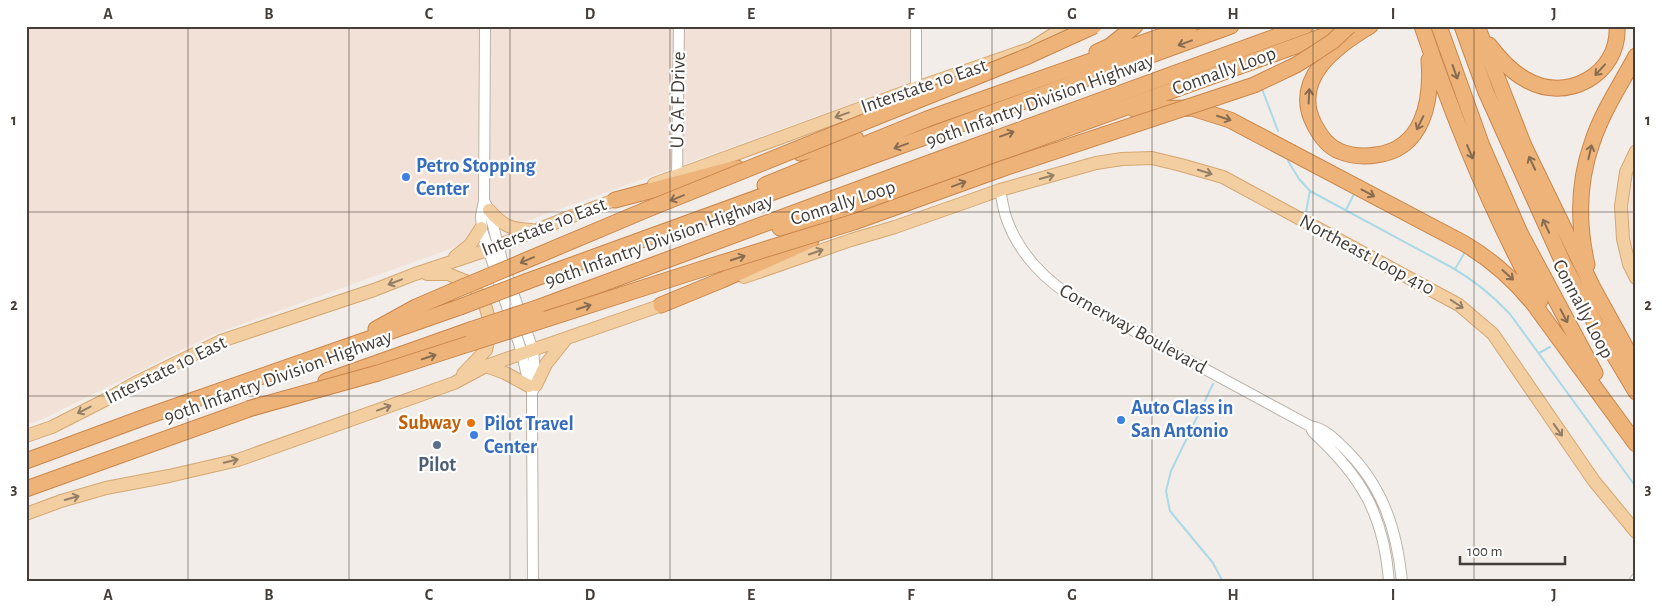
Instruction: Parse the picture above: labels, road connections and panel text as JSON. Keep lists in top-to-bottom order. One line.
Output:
{"streets":{"highway":["Connally Loop","90th Infantry Division Highway"],"main road":["Interstate 10 East","Northeast Loop 410"],"street":["U S A F Drive","Cornerway Boulevard"]},"crossings":[["Connally Loop","90th Infantry Division Highway"],["Interstate 10 East","U S A F Drive"],["Northeast Loop 410","Cornerway Boulevard"]],"one_way":["Interstate 10 East","Northeast Loop 410"],"places":["Petro Stopping Center","Auto Glass in San Antonio","Subway","Pilot Travel Center","Pilot"],"scale_bar":"100 m","grid":{"columns":["A","B","C","D","E","F","G","H","I","J"],"rows":["1","2","3"]}}
